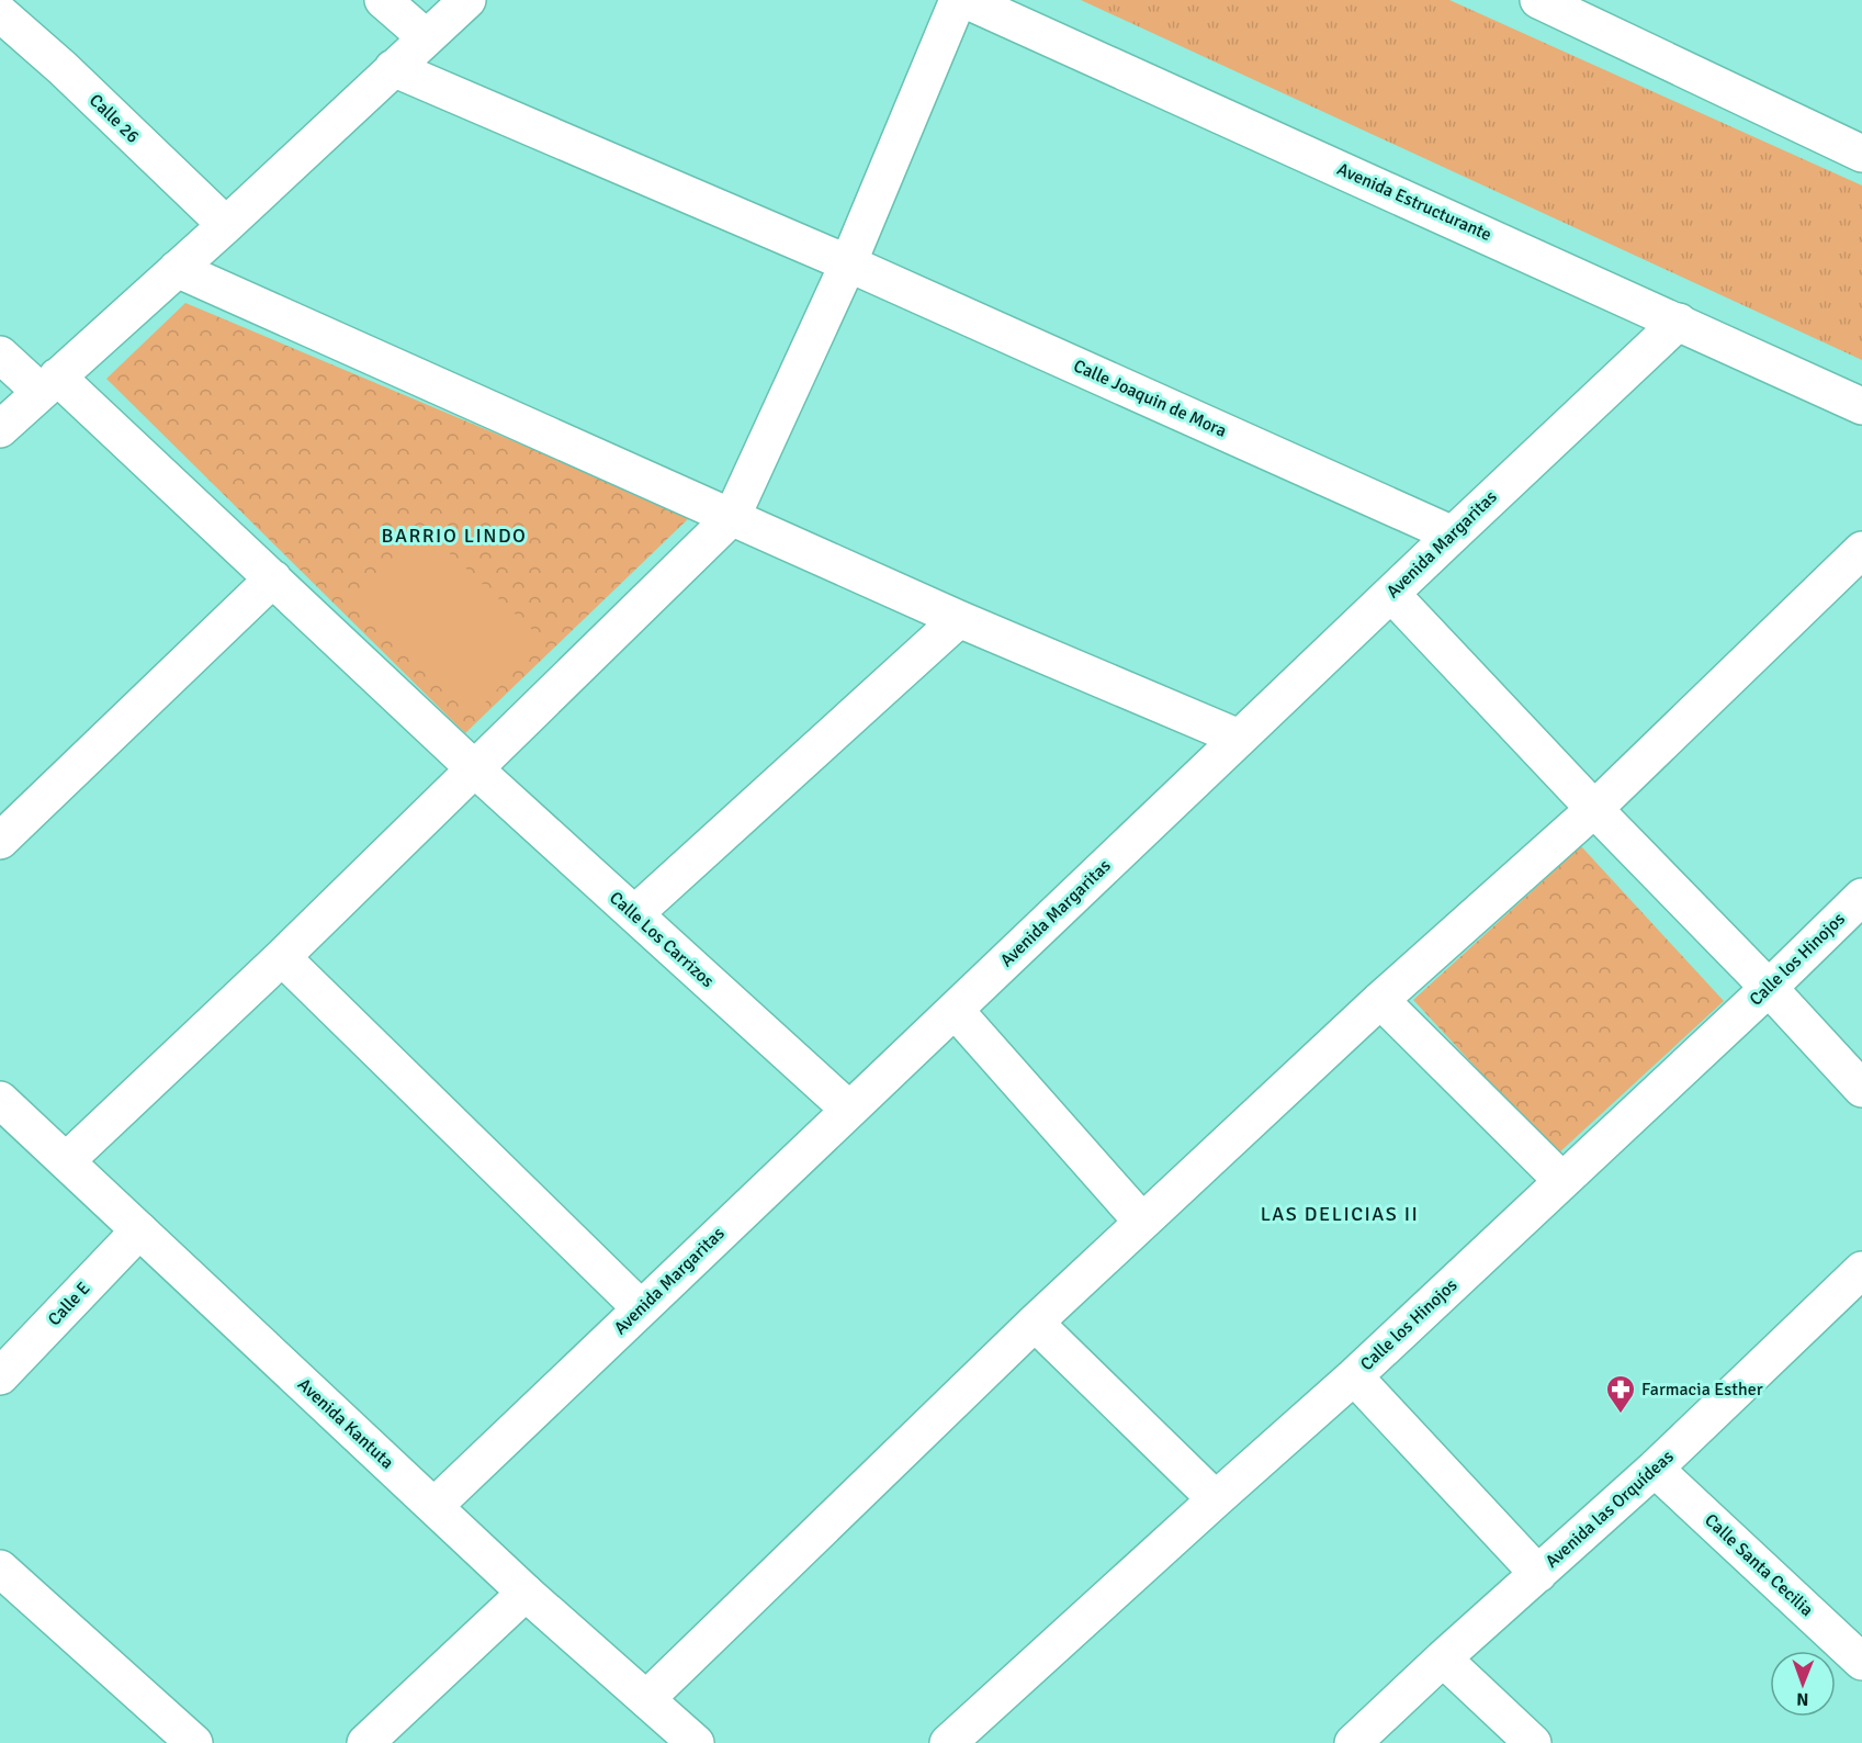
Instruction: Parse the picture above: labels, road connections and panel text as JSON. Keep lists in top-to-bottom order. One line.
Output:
{"streets":{"street":["Calle 26","Avenida Estructurante","Calle Joaquin de Mora","Avenida Margaritas","Calle Los Carrizos","Calle los Hinojos","Calle E","Avenida Kantuta","Avenida las Orquídeas","Calle Santa Cecilia"]},"crossings":[["Avenida Estructurante","Avenida Margaritas"],["Calle Joaquin de Mora","Avenida Margaritas"],["Avenida Margaritas","Calle Los Carrizos"],["Avenida Margaritas","Avenida Kantuta"],["Calle E","Avenida Kantuta"],["Avenida las Orquídeas","Calle Santa Cecilia"]],"districts":["BARRIO LINDO","LAS DELICIAS II"],"places":{"pharmacy":["Farmacia Esther"]},"north":"bottom"}
